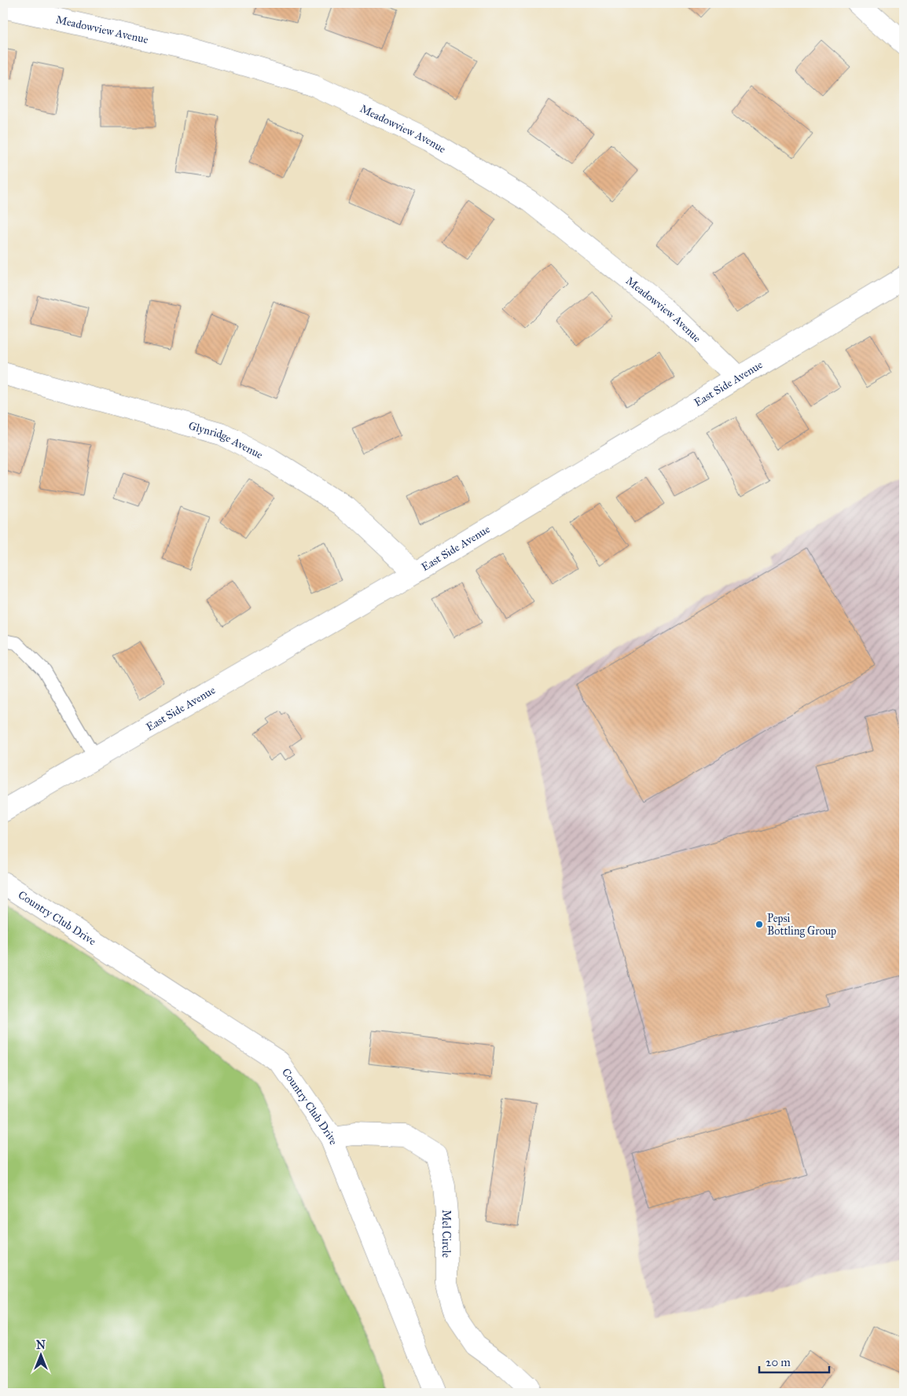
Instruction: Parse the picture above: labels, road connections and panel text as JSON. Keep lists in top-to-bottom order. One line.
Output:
{"streets":{"street":["Meadowview Avenue","East Side Avenue","Glynridge Avenue","Country Club Drive","Mel Circle"]},"crossings":[["Meadowview Avenue","East Side Avenue"],["East Side Avenue","Glynridge Avenue"],["Country Club Drive","Mel Circle"]],"places":["Pepsi Bottling Group"],"scale_bar":"20 m","north":"top"}
